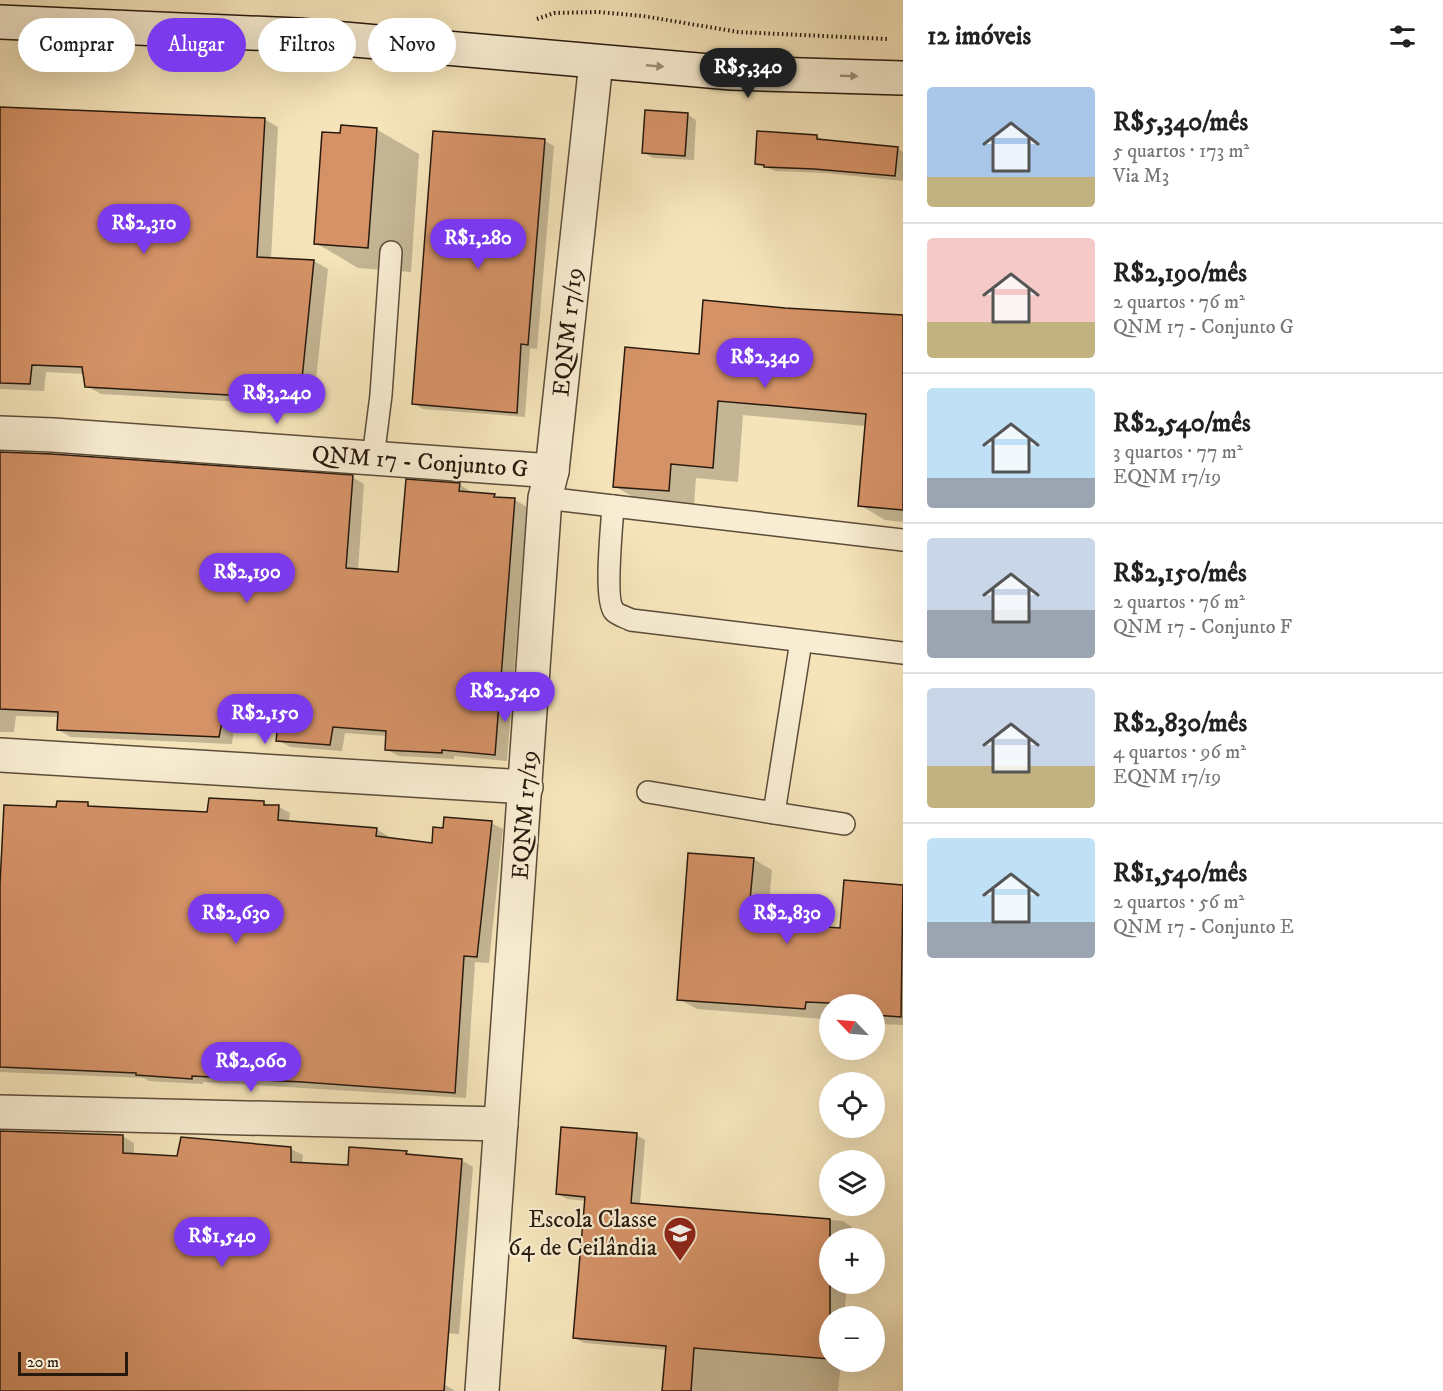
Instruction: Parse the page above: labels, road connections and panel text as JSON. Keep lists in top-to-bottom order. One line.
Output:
{"streets":{"street":["EQNM 17/19","QNM 17 - Conjunto G"]},"crossings":[["EQNM 17/19","QNM 17 - Conjunto G"]],"places":{"school or university":["Escola Classe 64 de Ceilândia"]},"scale_bar":"20 m","north":"top left","page":{"heading":"12 imóveis","chip":["Comprar","Alugar","Filtros","Novo"],"price":["R$5,340","R$2,310","R$1,280","R$2,340","R$3,240","R$2,190","R$2,540","R$2,150","R$2,630","R$2,830","R$2,060","R$1,540"],"list":[{"name":"R$5,340/mês","note":"5 quartos · 173 m² · Via M3"},{"name":"R$2,190/mês","note":"2 quartos · 76 m² · QNM 17 - Conjunto G"},{"name":"R$2,540/mês","note":"3 quartos · 77 m² · EQNM 17/19"},{"name":"R$2,150/mês","note":"2 quartos · 76 m² · QNM 17 - Conjunto F"},{"name":"R$2,830/mês","note":"4 quartos · 96 m² · EQNM 17/19"},{"name":"R$1,540/mês","note":"2 quartos · 56 m² · QNM 17 - Conjunto E"}],"map_buttons":["+","−"],"scale":"20 m"}}
